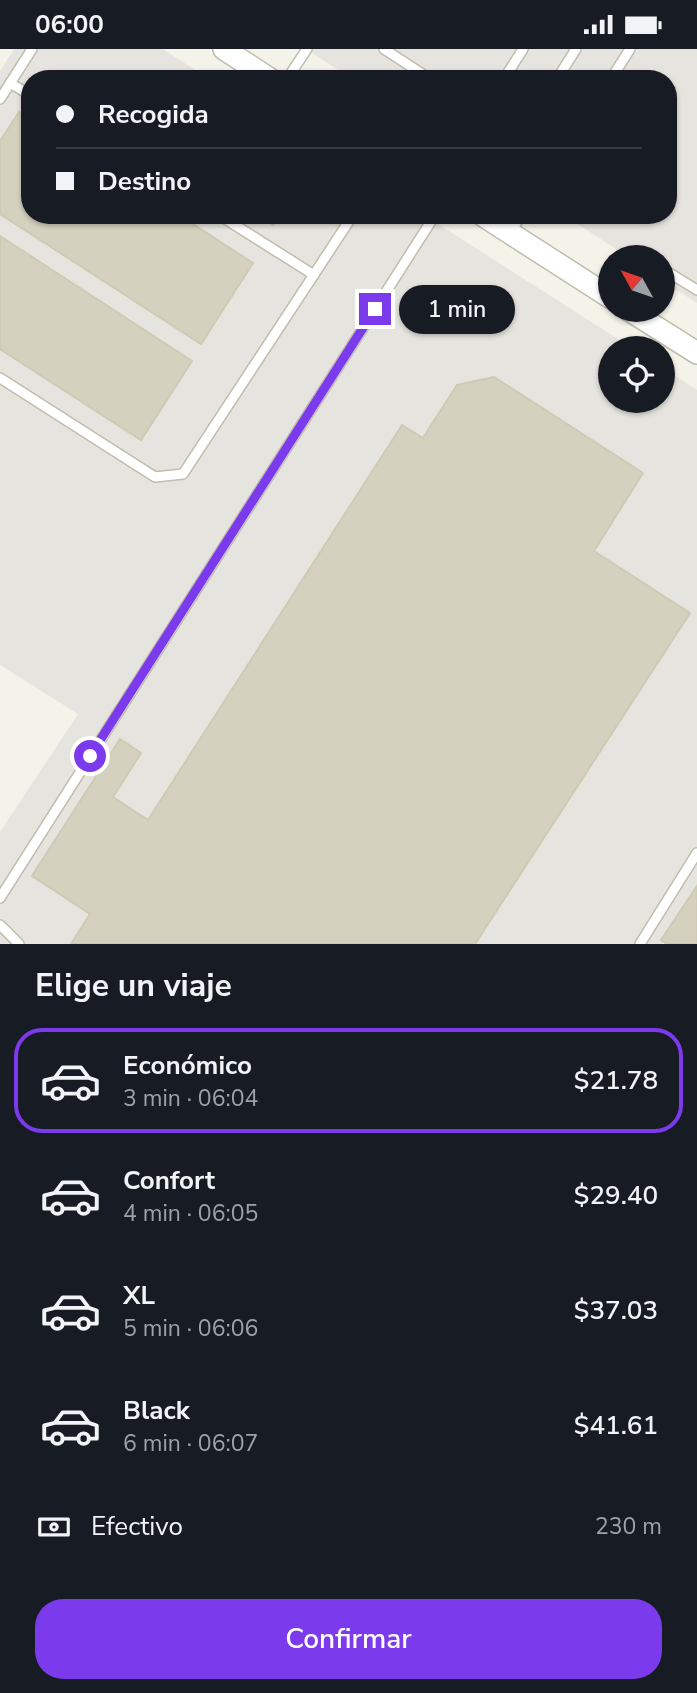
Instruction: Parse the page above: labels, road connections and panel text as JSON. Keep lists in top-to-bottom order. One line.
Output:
{"north":"top left","page":{"status":"06:00","banner":["Recogida","Destino"],"bubble":"1 min","heading":"Elige un viaje","list":[{"name":"Económico","note":"3 min · 06:04","value":"$21.78"},{"name":"Confort","note":"4 min · 06:05","value":"$29.40"},{"name":"XL","note":"5 min · 06:06","value":"$37.03"},{"name":"Black","note":"6 min · 06:07","value":"$41.61"}],"pay":["Efectivo","230 m"],"buttons":"Confirmar"}}
